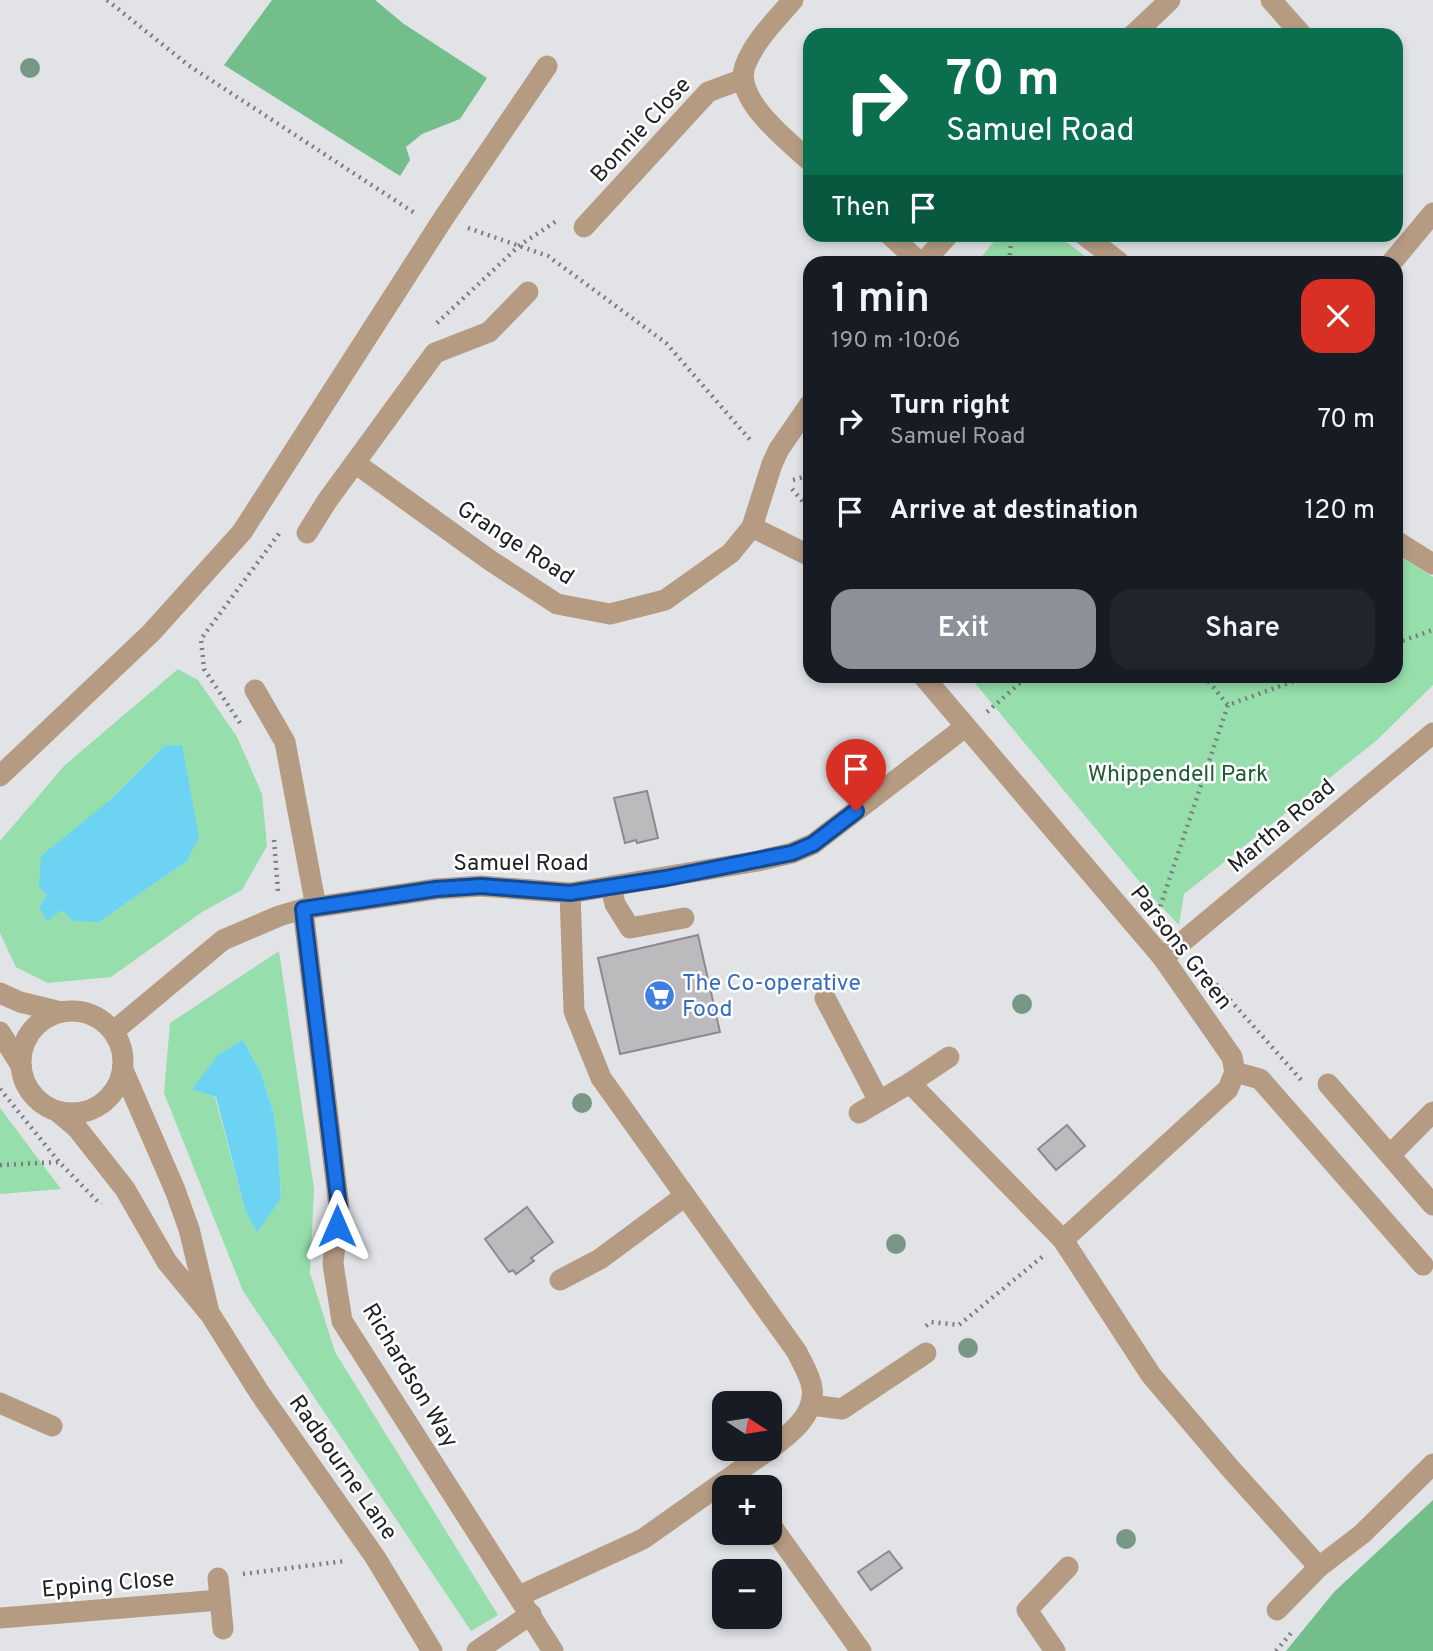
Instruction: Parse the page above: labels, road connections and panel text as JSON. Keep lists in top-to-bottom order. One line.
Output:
{"streets":{"street":["Bonnie Close","Grange Road","Martha Road","Samuel Road","Parsons Green","Richardson Way","Radbourne Lane","Epping Close"]},"crossings":[["Martha Road","Parsons Green"],["Samuel Road","Parsons Green"],["Samuel Road","Richardson Way"],["Samuel Road","Radbourne Lane"]],"parks":["Whippendell Park"],"places":{"supermarket":["The Co-operative Food"]},"north":"right","page":{"turn":["70 m","Samuel Road"],"then":"Then","heading":["1 min","190 m · 10:06"],"list":[{"name":"Turn right","note":"Samuel Road","value":"70 m"},{"name":"Arrive at destination","value":"120 m"}],"buttons":["Exit","Share"],"map_buttons":["+","−"]}}
